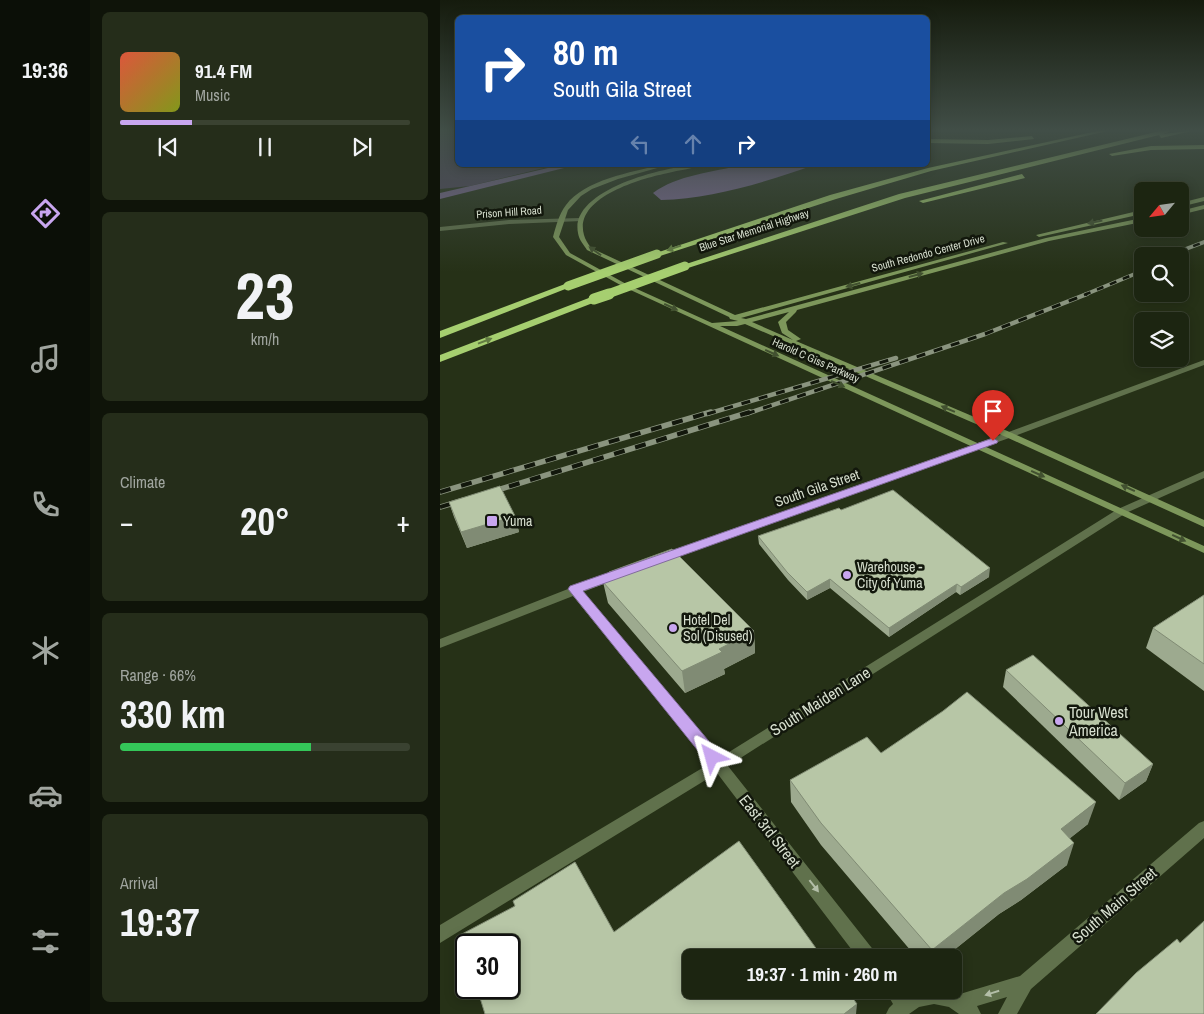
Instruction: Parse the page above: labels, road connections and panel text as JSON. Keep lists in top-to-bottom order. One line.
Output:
{"streets":{"highway":["Blue Star Memorial Highway"],"main road":["South Redondo Center Drive","Harold C Giss Parkway"],"street":["Prison Hill Road","South Gila Street","South Maiden Lane","East 3rd Street","South Main Street"]},"crossings":[["Prison Hill Road","Harold C Giss Parkway"],["South Redondo Center Drive","Harold C Giss Parkway"],["Harold C Giss Parkway","South Gila Street"],["Harold C Giss Parkway","South Maiden Lane"],["South Maiden Lane","East 3rd Street"]],"one_way":["East 3rd Street"],"places":{"transit":["Yuma"],"other":["Warehouse - City of Yuma","Hotel Del Sol (Disused)","Tour West America"]},"north":"bottom left","page":{"tabs":"19:36","turn":["80 m","South Gila Street"],"song":["91.4 FM","Music"],"tile":[["23","km/h"],"Climate",["Range · 66%","330 km"],["Arrival","19:37"]],"heat":["−","20°","+"],"limit":"30","trip":"19:37 · 1 min · 260 m"}}
